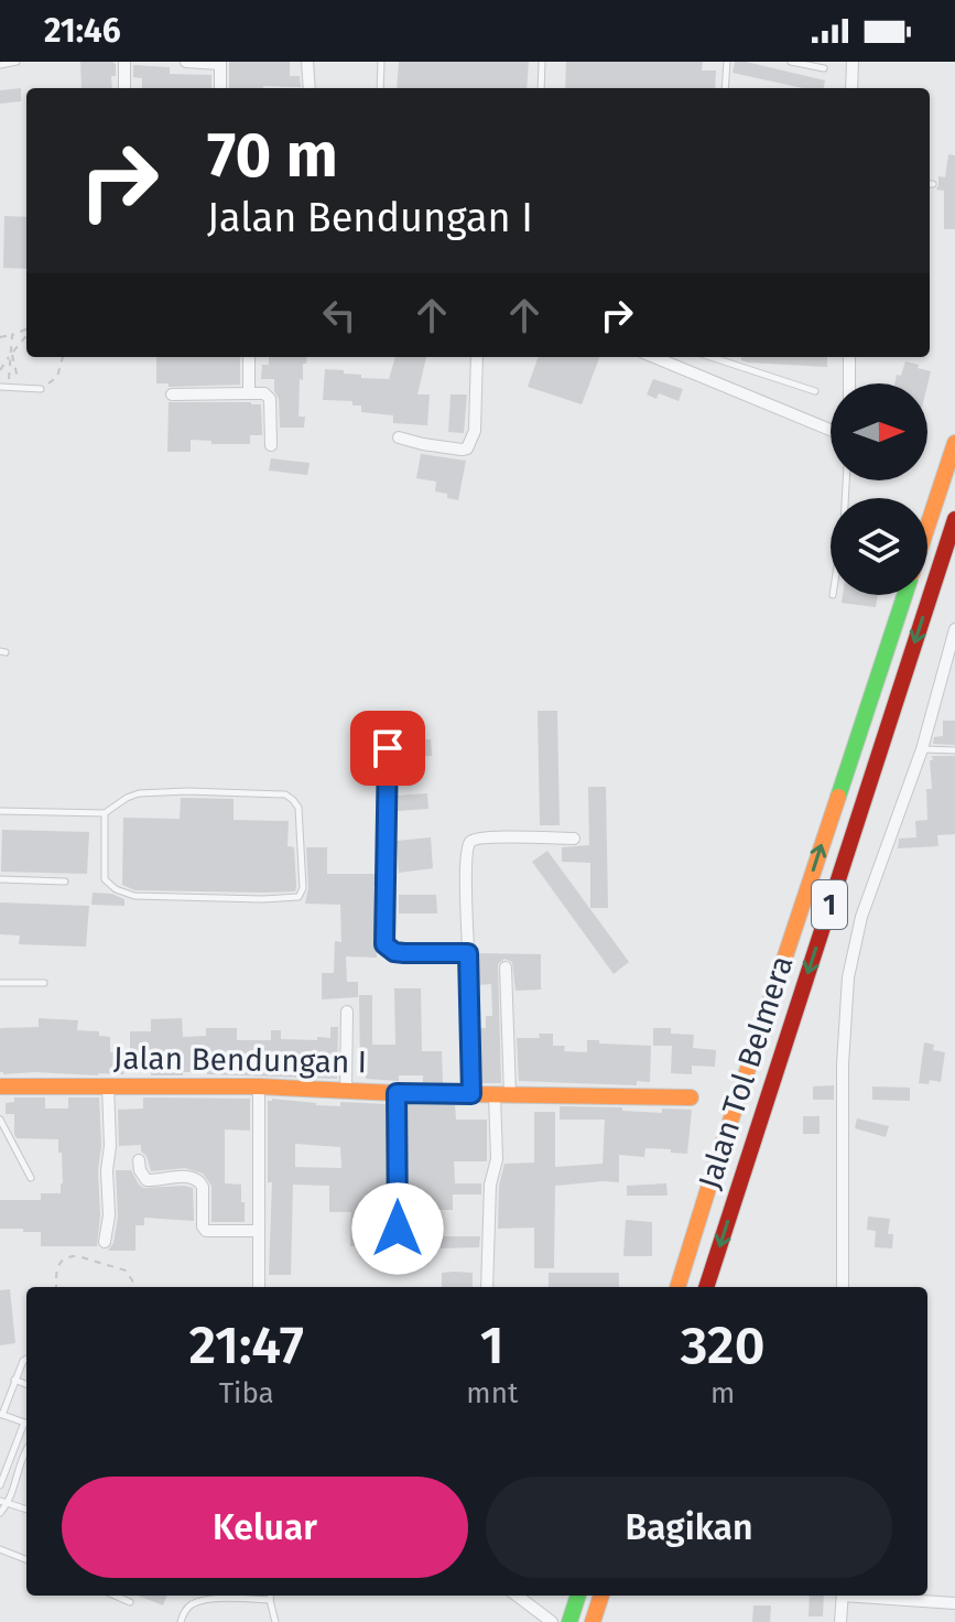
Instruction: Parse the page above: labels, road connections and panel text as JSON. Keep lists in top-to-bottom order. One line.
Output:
{"streets":{"main road":["1","Jalan Bendungan I","Jalan Tol Belmera"]},"north":"right","page":{"status":"21:46","turn":["70 m","Jalan Bendungan I"],"eta":["21:47","Tiba","1","mnt","320","m"],"buttons":["Keluar","Bagikan"]}}
